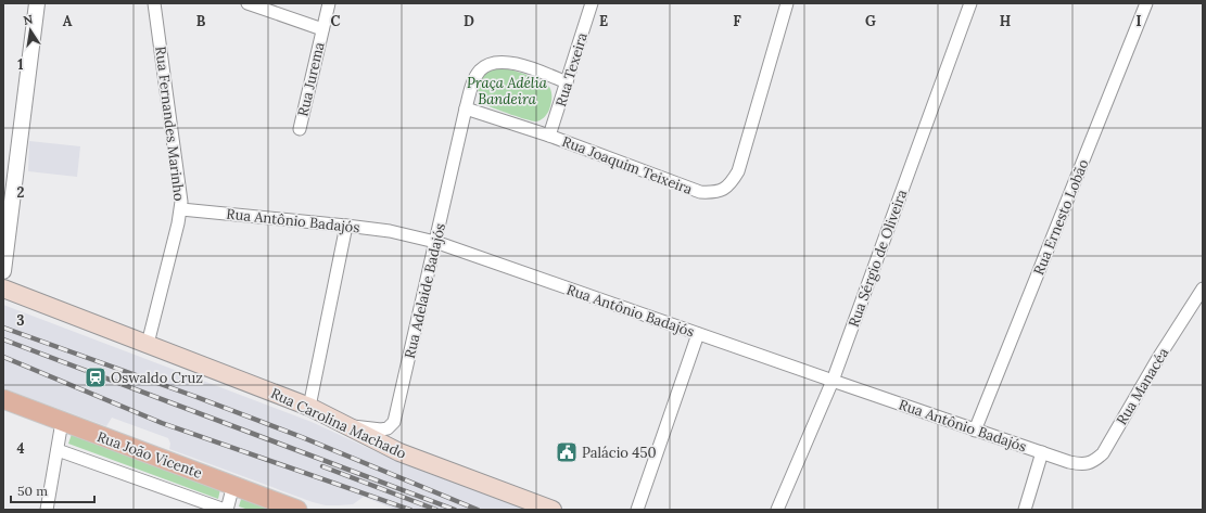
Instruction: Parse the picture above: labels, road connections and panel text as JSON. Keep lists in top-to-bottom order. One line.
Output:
{"streets":{"main road":["Rua Carolina Machado","Rua João Vicente"],"street":["Rua Texeira","Rua Jurema","Rua Fernandes Marinho","Rua Joaquim Teixeira","Rua Ernesto Lobão","Rua Antônio Badajós","Rua Sérgio de Oliveira","Rua Adelaide Badajós","Rua Manacéa"]},"crossings":[["Rua Texeira","Rua Joaquim Teixeira"],["Rua Fernandes Marinho","Rua Antônio Badajós"],["Rua Fernandes Marinho","Rua Carolina Machado"],["Rua Joaquim Teixeira","Rua Adelaide Badajós"],["Rua Ernesto Lobão","Rua Antônio Badajós"],["Rua Antônio Badajós","Rua Sérgio de Oliveira"],["Rua Antônio Badajós","Rua Adelaide Badajós"],["Rua Antônio Badajós","Rua Manacéa"],["Rua Adelaide Badajós","Rua Carolina Machado"]],"parks":["Praça Adélia Bandeira"],"places":{"station":["Oswaldo Cruz"],"public building":["Palácio 450"]},"scale_bar":"50 m","north":"top","grid":{"columns":["A","B","C","D","E","F","G","H","I"],"rows":["1","2","3","4"]}}
